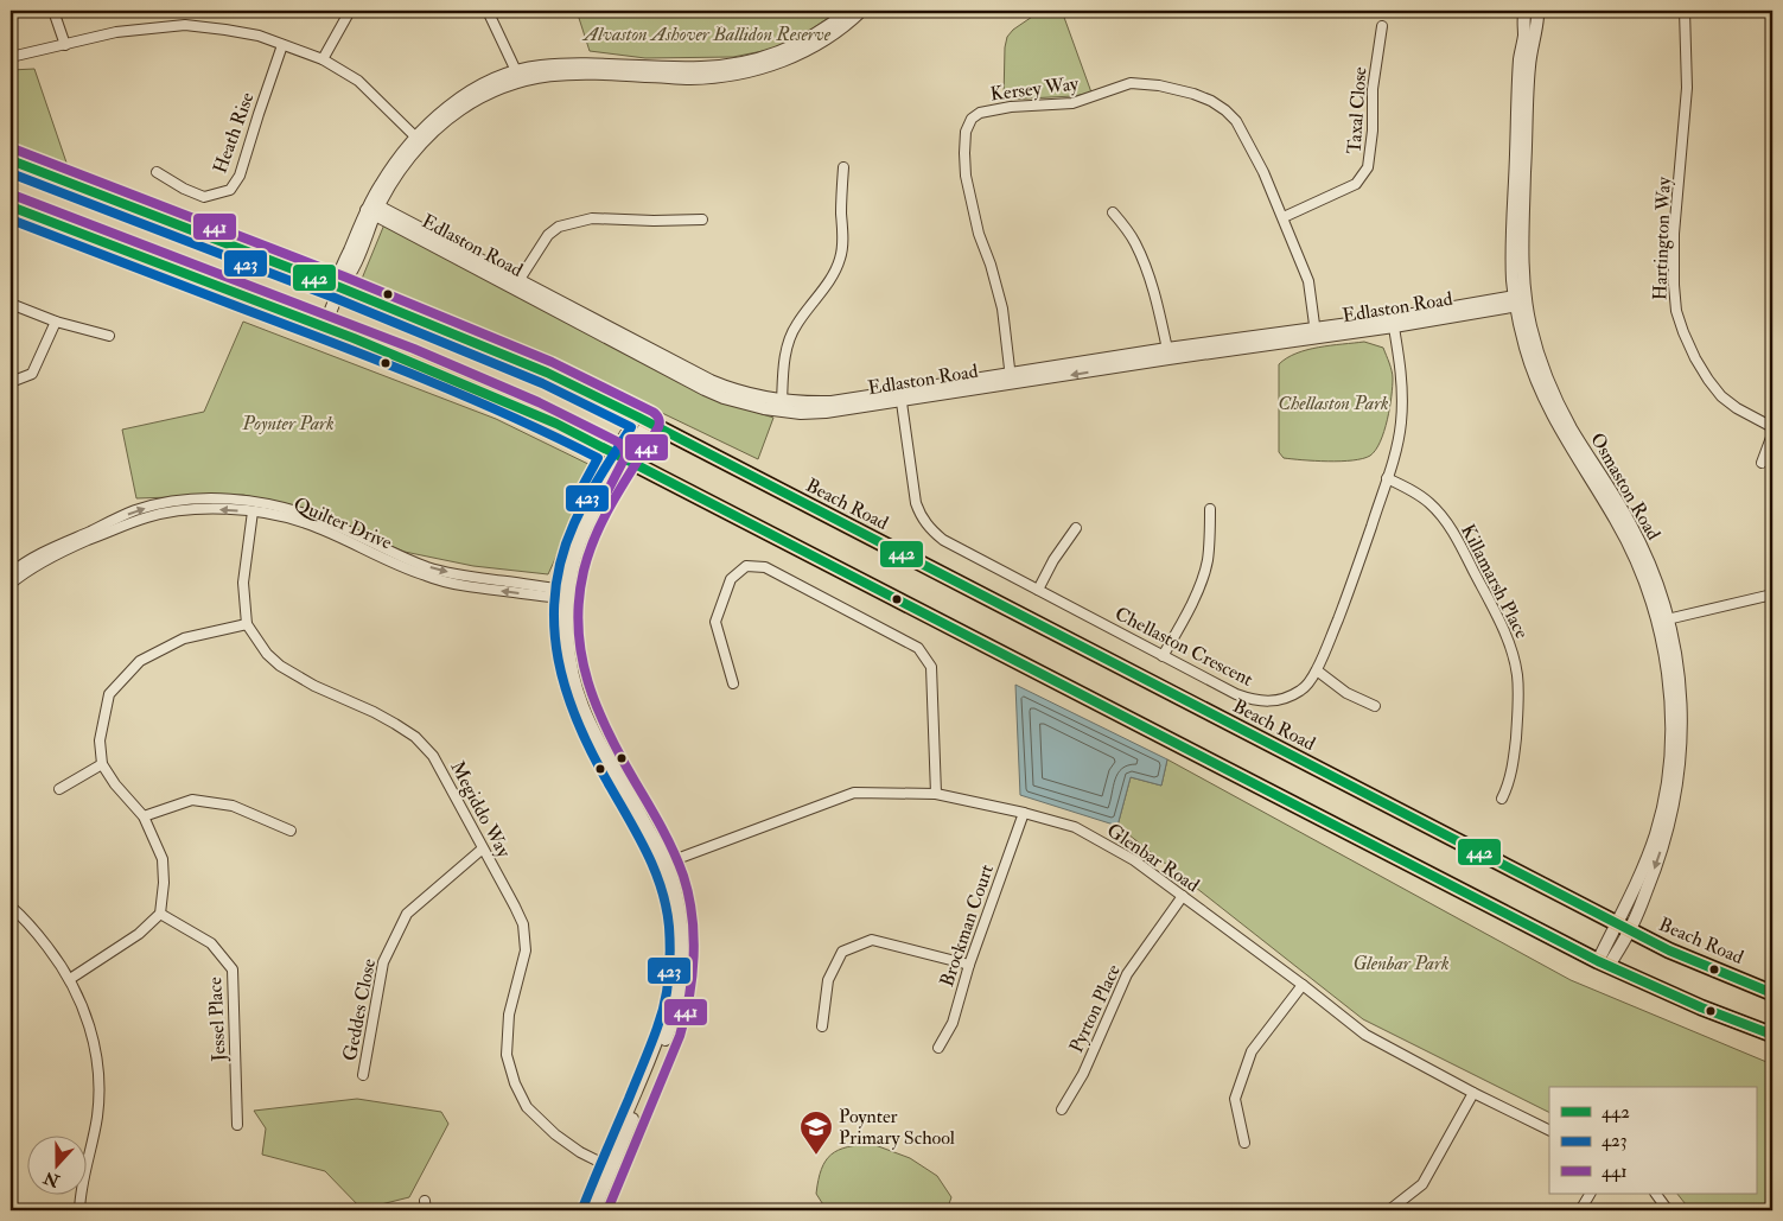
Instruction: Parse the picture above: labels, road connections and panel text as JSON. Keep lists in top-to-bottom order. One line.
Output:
{"streets":{"main road":["Beach Road"],"street":["Kersey Way","Taxal Close","Heath Rise","Hartington Way","Edlaston Road","Osmaston Road","Quilter Drive","Killamarsh Place","Chellaston Crescent","Megiddo Way","Glenbar Road","Brockman Court","Pyrton Place","Geddes Close","Jessel Place"]},"crossings":[["Kersey Way","Taxal Close"],["Kersey Way","Edlaston Road"],["Edlaston Road","Osmaston Road"],["Edlaston Road","Chellaston Crescent"],["Osmaston Road","Beach Road"],["Quilter Drive","Megiddo Way"],["Killamarsh Place","Chellaston Crescent"],["Megiddo Way","Geddes Close"],["Glenbar Road","Brockman Court"],["Glenbar Road","Pyrton Place"]],"parks":["Alvaston Ashover Ballidon Reserve","Chellaston Park","Poynter Park","Glenbar Park"],"places":{"school or university":["Poynter Primary School"]},"lines":["transit line 441","transit line 442","transit line 423"],"legend":["442","423","441"],"north":"bottom"}
